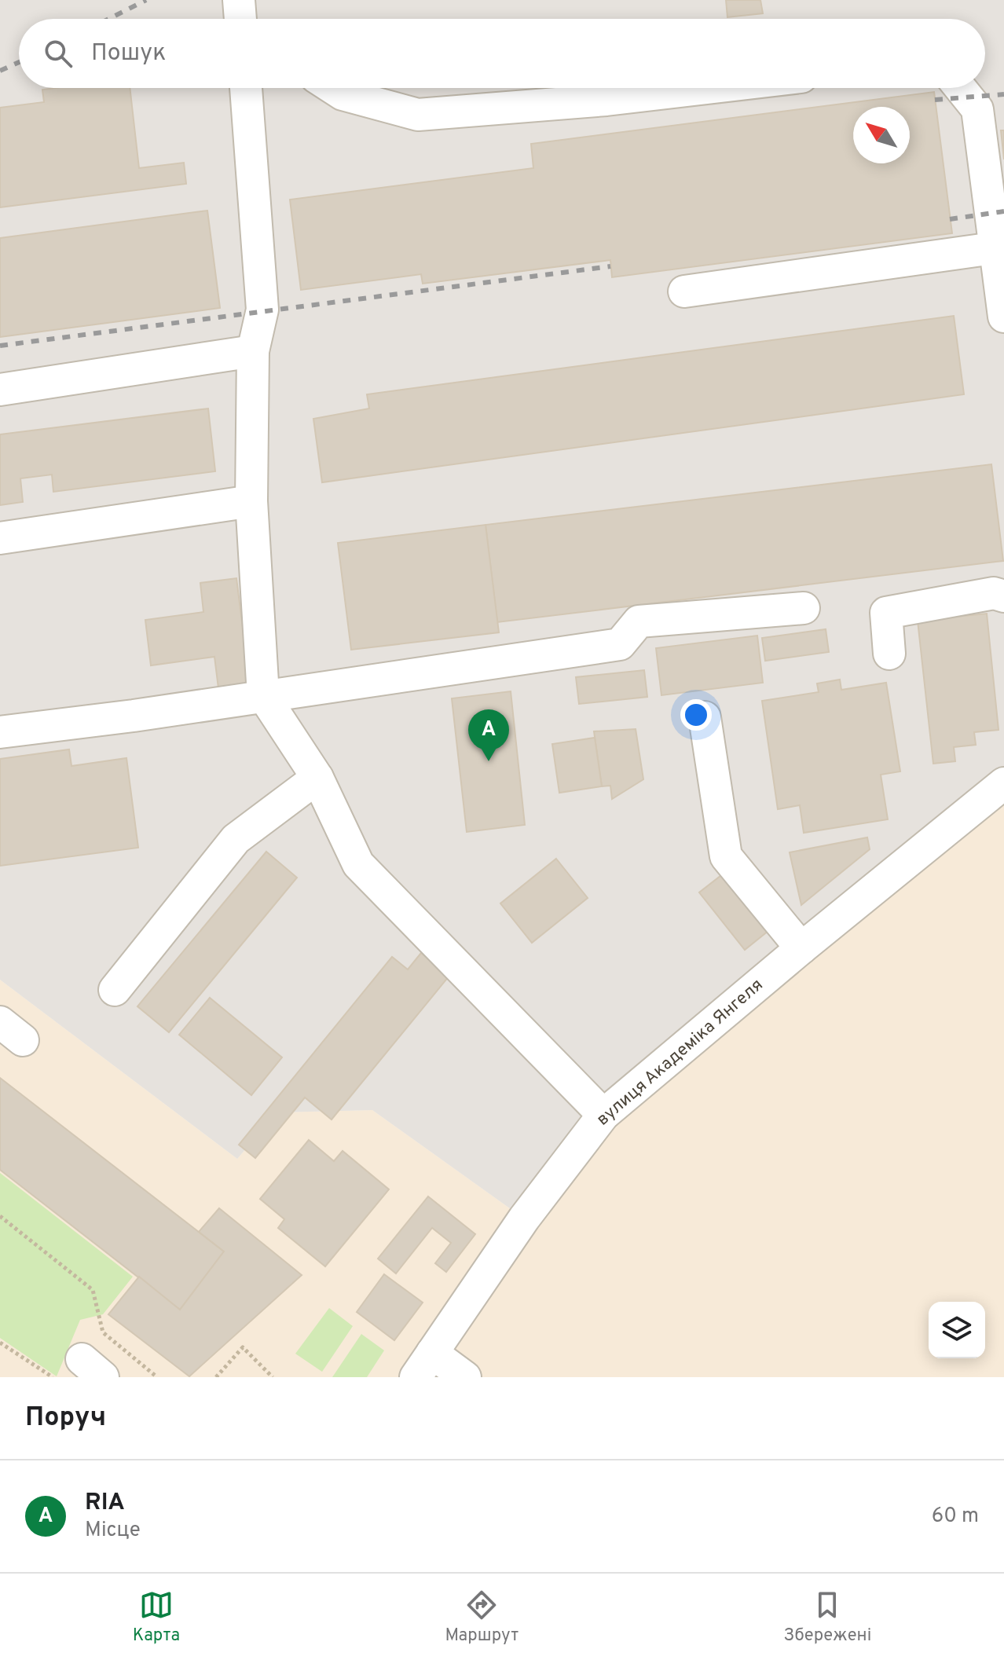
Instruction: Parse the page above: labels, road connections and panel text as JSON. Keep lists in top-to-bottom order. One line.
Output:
{"streets":{"street":["вулиця Академіка Янгеля"]},"north":"top left","page":{"search":"Пошук","pins":"A","heading":"Поруч","list":[{"mark":"A","name":"RIA","note":"Місце","value":"60 m"}],"nav":["Карта","Маршрут","Збережені"]}}
